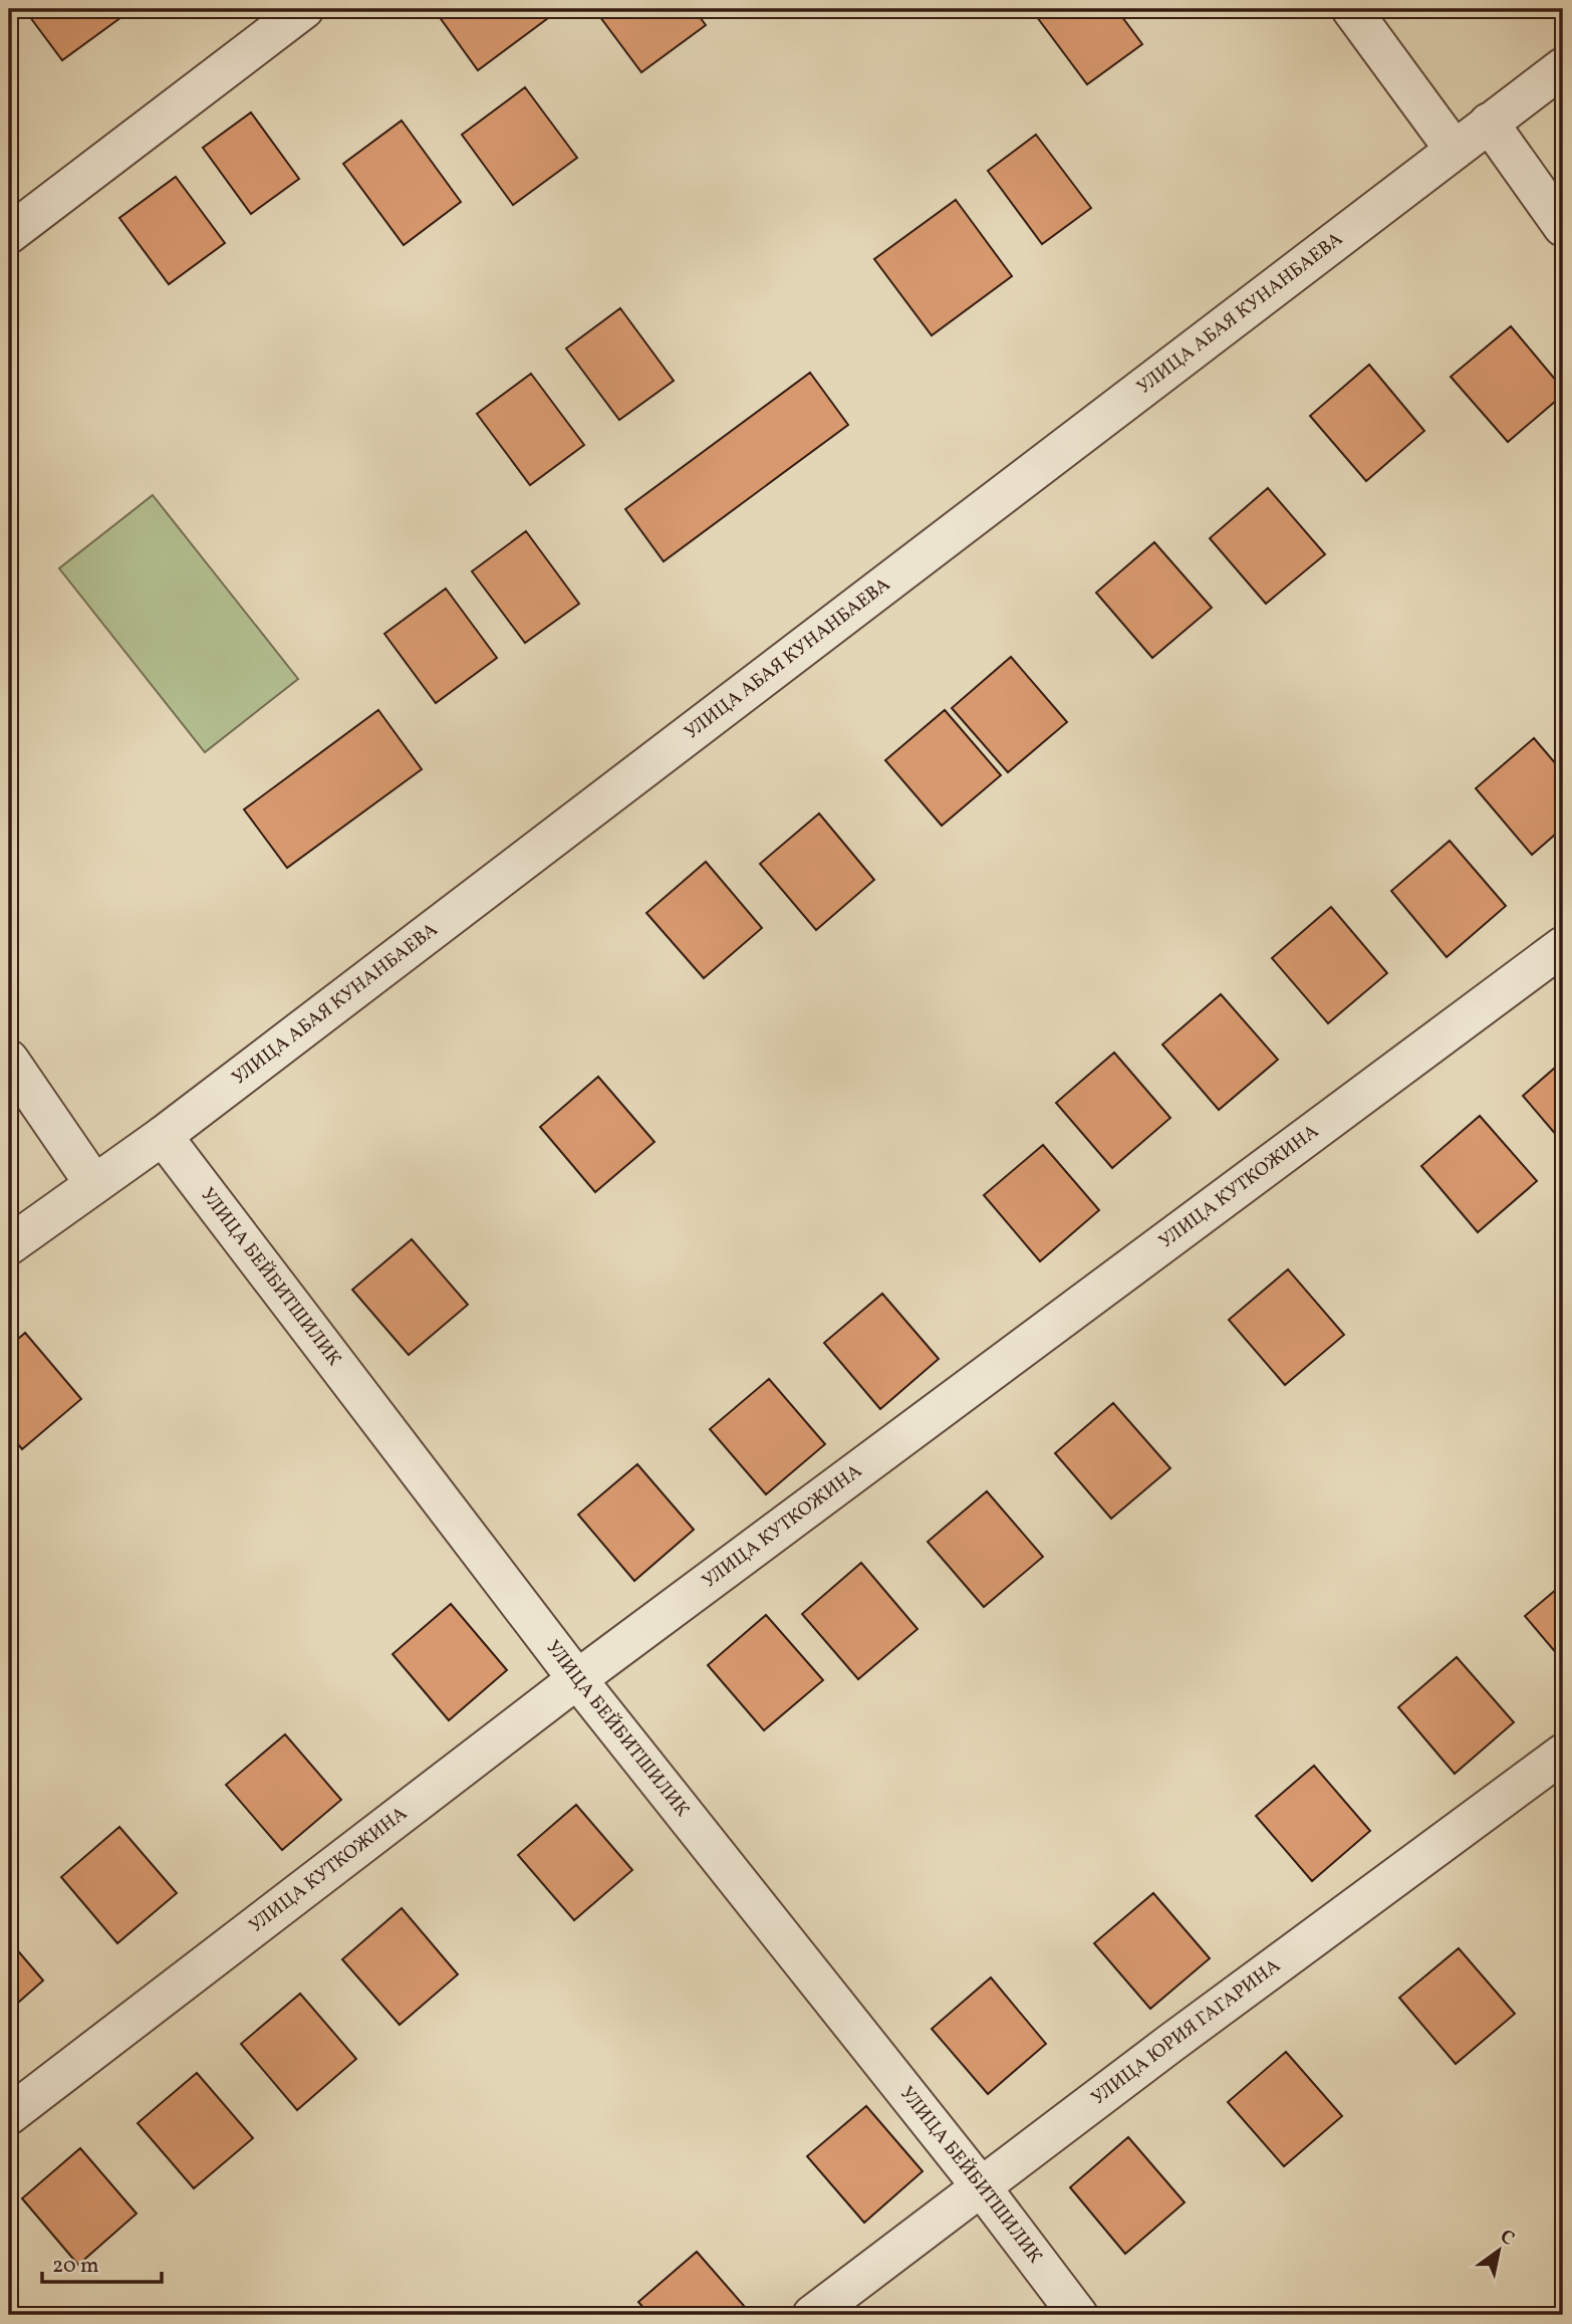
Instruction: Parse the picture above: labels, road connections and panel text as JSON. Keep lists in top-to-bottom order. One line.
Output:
{"streets":{"street":["УЛИЦА АБАЯ КУНАНБАЕВА","УЛИЦА КУТКОЖИНА","УЛИЦА БЕЙБИТШИЛИК","УЛИЦА ЮРИЯ ГАГАРИНА"]},"crossings":[["УЛИЦА АБАЯ КУНАНБАЕВА","УЛИЦА БЕЙБИТШИЛИК"],["УЛИЦА КУТКОЖИНА","УЛИЦА БЕЙБИТШИЛИК"],["УЛИЦА БЕЙБИТШИЛИК","УЛИЦА ЮРИЯ ГАГАРИНА"]],"scale_bar":"20 m","north":"top right"}
